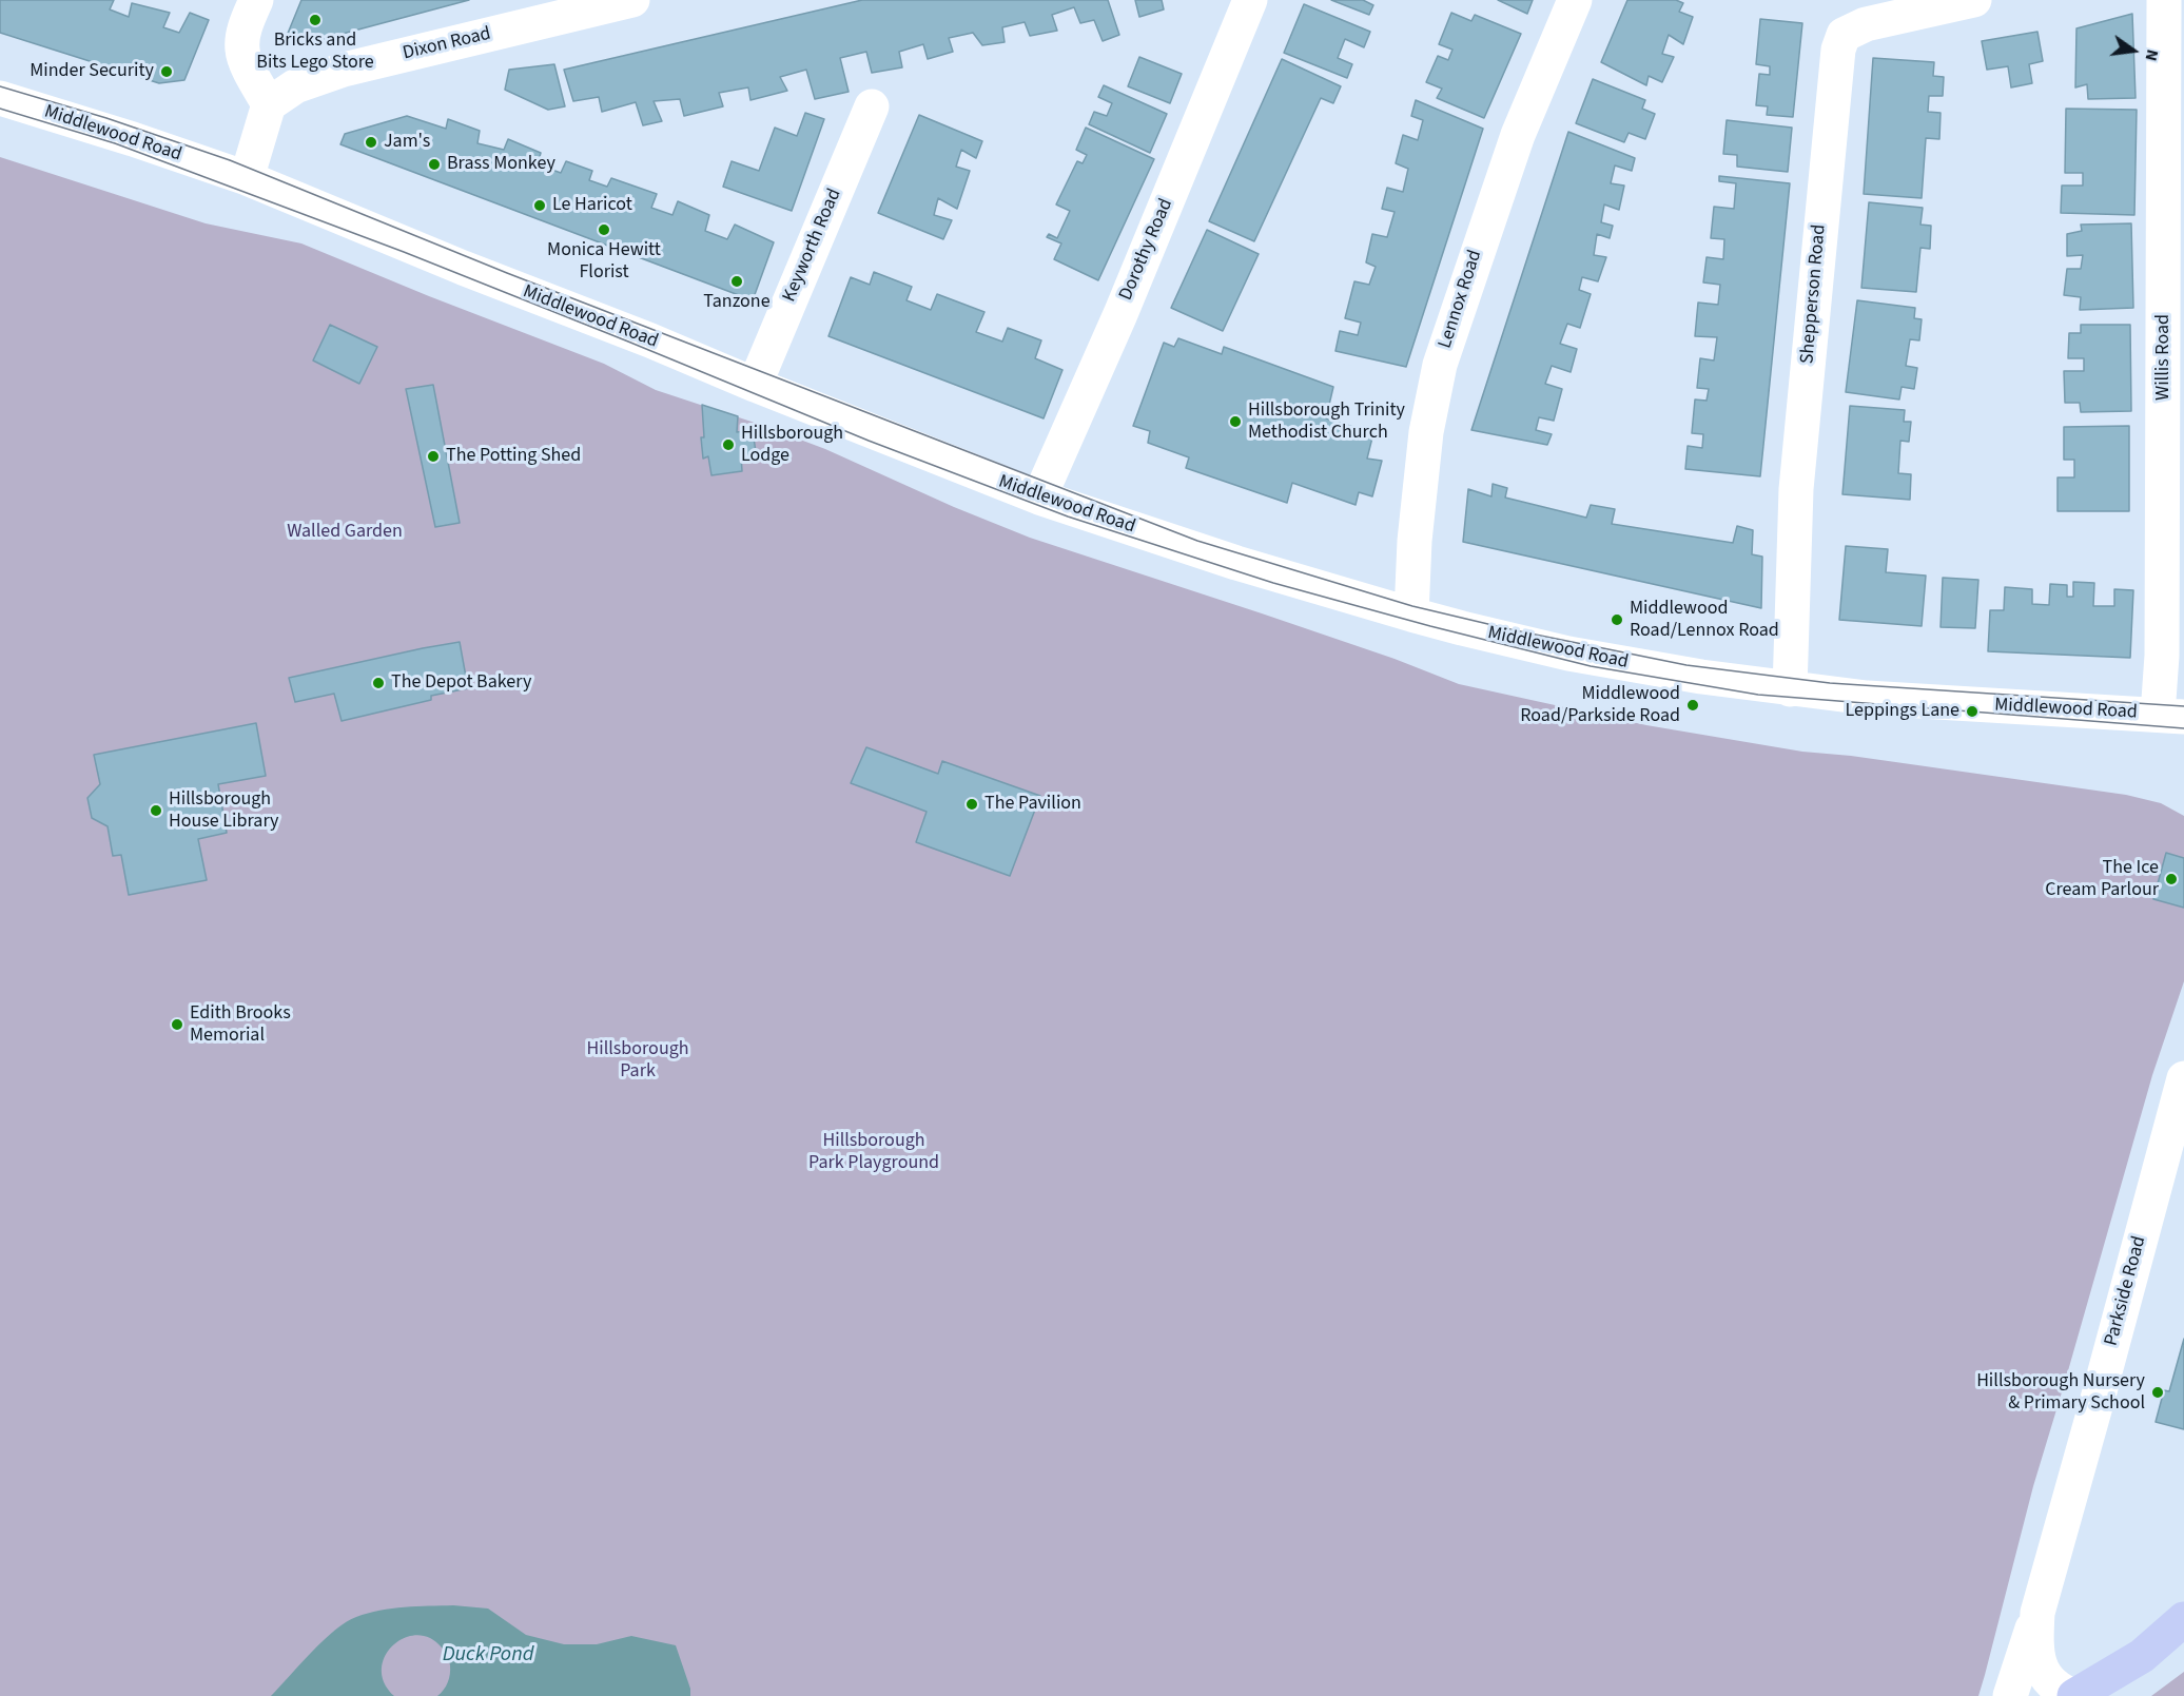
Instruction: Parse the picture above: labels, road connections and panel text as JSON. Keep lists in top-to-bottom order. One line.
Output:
{"streets":{"street":["Dixon Road","Middlewood Road","Keyworth Road","Dorothy Road","Shepperson Road","Lennox Road","Willis Road","Parkside Road"]},"crossings":[["Middlewood Road","Keyworth Road"],["Middlewood Road","Dorothy Road"],["Middlewood Road","Shepperson Road"],["Middlewood Road","Lennox Road"],["Middlewood Road","Willis Road"]],"water":["Duck Pond"],"parks":["Walled Garden","Hillsborough Park","Hillsborough Park Playground"],"places":["Bricks and Bits Lego Store","Minder Security","Jam's","Brass Monkey","Le Haricot","Monica Hewitt Florist","Tanzone","Hillsborough Trinity Methodist Church","Hillsborough Lodge","The Potting Shed","Middlewood Road/Lennox Road","The Depot Bakery","Middlewood Road/Parkside Road","Leppings Lane","The Pavilion","Hillsborough House Library","The Ice Cream Parlour","Edith Brooks Memorial","Hillsborough Nursery & Primary School"],"north":"right"}
